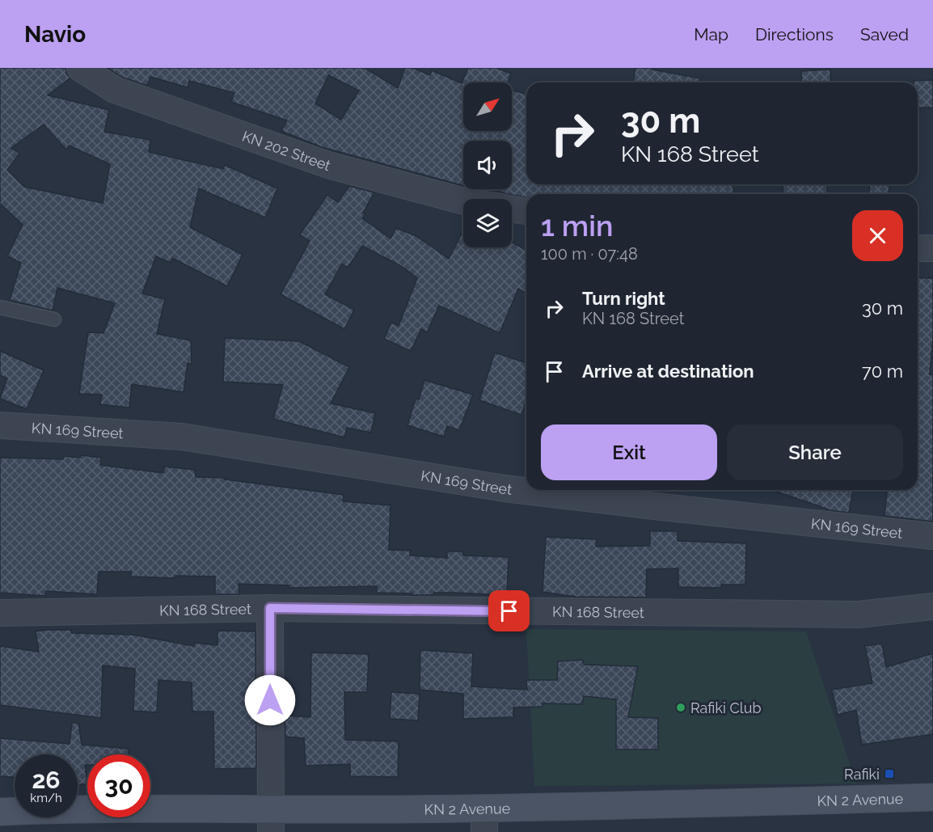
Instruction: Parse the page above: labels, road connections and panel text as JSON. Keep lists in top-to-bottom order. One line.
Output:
{"streets":{"main road":["KN 2 Avenue"],"street":["KN 202 Street","KN 169 Street","KN 168 Street"]},"places":{"other":["Rafiki Club"],"transit":["Rafiki"]},"north":"top right","page":{"header":"Navio","nav":["Map","Directions","Saved"],"turn":["30 m","KN 168 Street"],"heading":["1 min","100 m · 07:48"],"list":[{"name":"Turn right","note":"KN 168 Street","value":"30 m"},{"name":"Arrive at destination","value":"70 m"}],"buttons":["Exit","Share"],"speed":"26 km/h","limit":"30"}}
